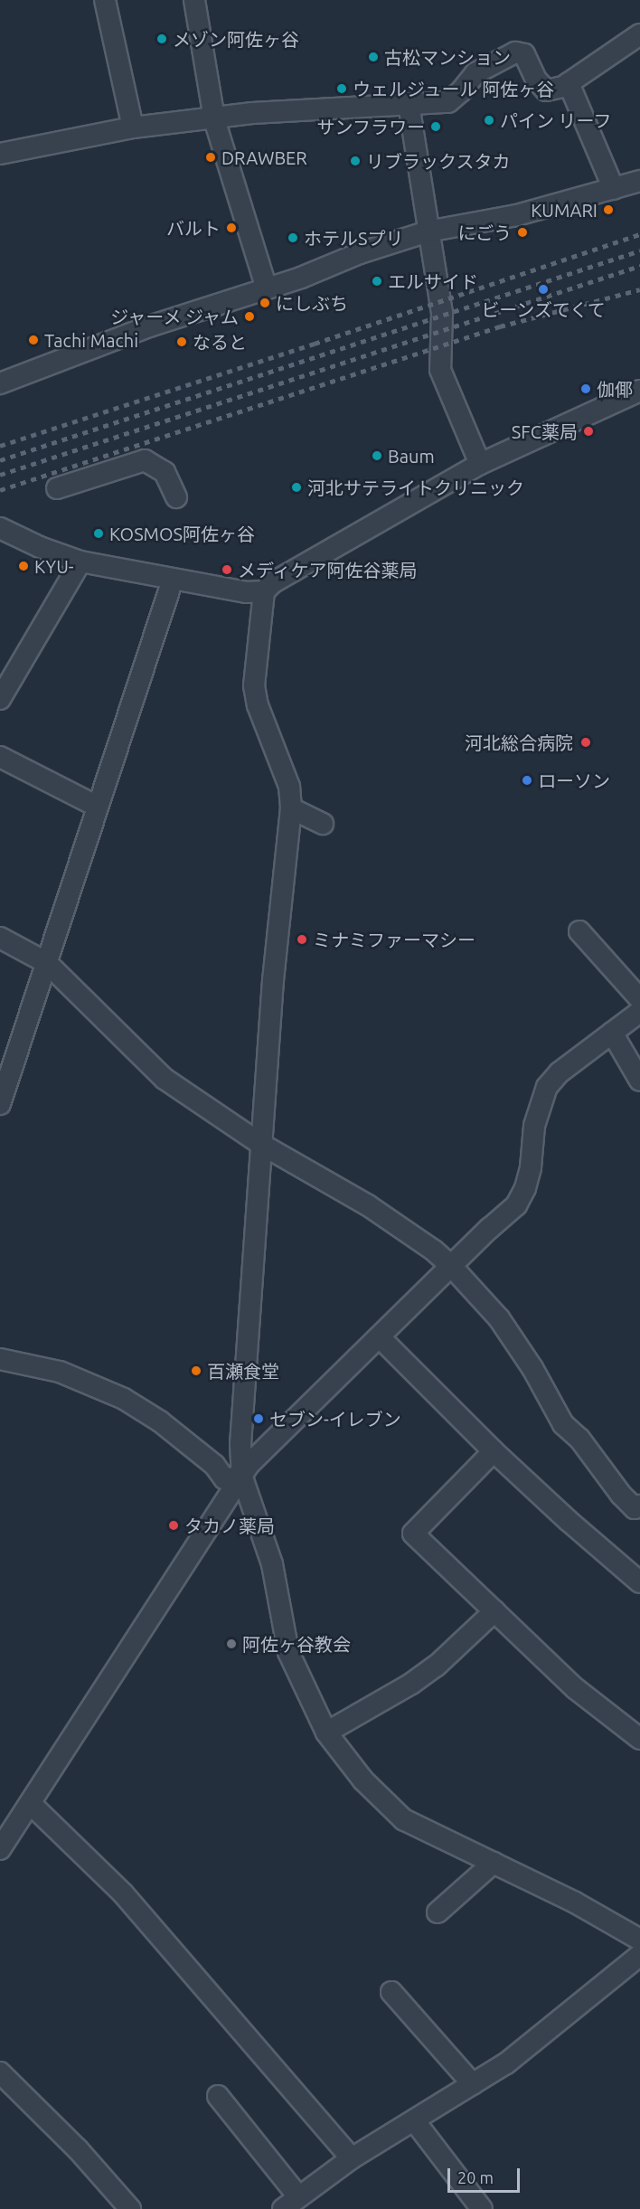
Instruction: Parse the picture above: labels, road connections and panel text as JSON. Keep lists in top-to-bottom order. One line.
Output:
{"places":["メゾン阿佐ヶ谷","古松マンション","ウェルジュール 阿佐ヶ谷","パイン リーフ","サンフラワー","DRAWBER","リブラックスタカ","KUMARI","バルト","にごう","ホテルSプリ","エルサイド","ビーンズてくて","にしぶち","ジャーメ ジャム","Tachi Machi","なると","伽倻","SFC薬局","Baum","河北サテライトクリニック","KOSMOS阿佐ヶ谷","KYU-","メディケア阿佐谷薬局","河北総合病院","ローソン","ミナミファーマシー","百瀬食堂","セブン-イレブン","タカノ薬局","阿佐ヶ谷教会"],"scale_bar":"20 m"}
